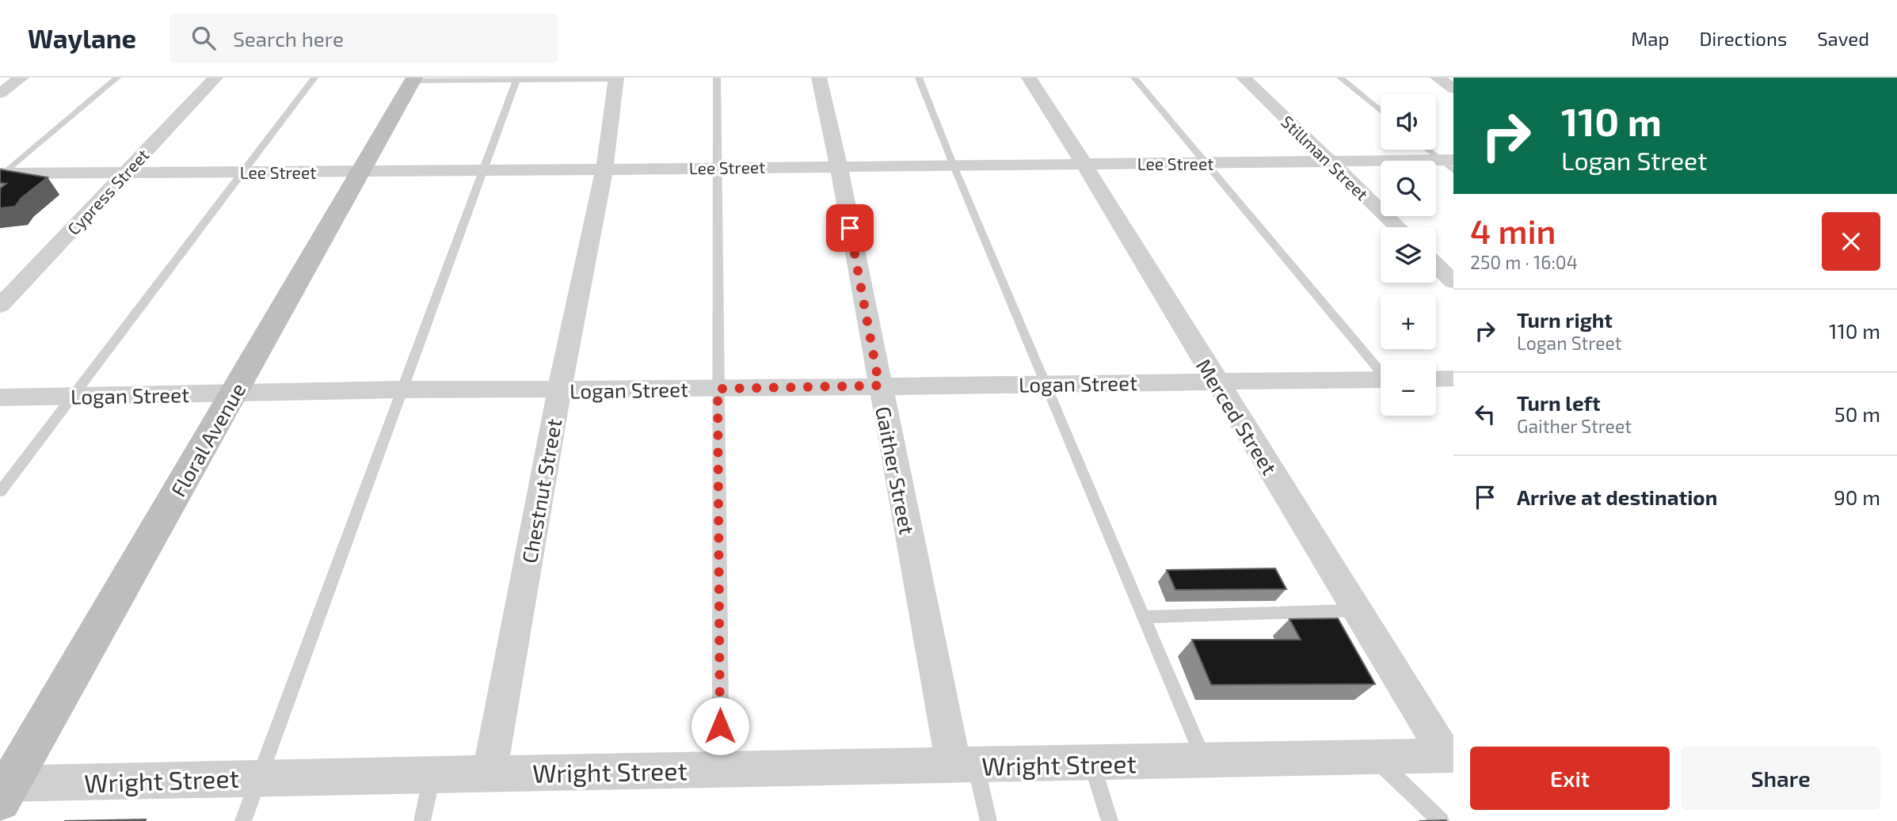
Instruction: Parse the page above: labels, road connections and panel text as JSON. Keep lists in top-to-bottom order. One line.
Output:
{"streets":{"main road":["Floral Avenue"],"street":["Stillman Street","Lee Street","Cypress Street","Logan Street","Merced Street","Gaither Street","Chestnut Street","Wright Street"]},"crossings":[["Stillman Street","Lee Street"],["Lee Street","Cypress Street"],["Lee Street","Merced Street"],["Lee Street","Floral Avenue"],["Lee Street","Gaither Street"],["Lee Street","Chestnut Street"],["Logan Street","Merced Street"],["Logan Street","Floral Avenue"],["Logan Street","Gaither Street"],["Logan Street","Chestnut Street"],["Merced Street","Wright Street"],["Floral Avenue","Wright Street"],["Gaither Street","Wright Street"],["Chestnut Street","Wright Street"]],"page":{"header":"Waylane","search":"Search here","nav":["Map","Directions","Saved"],"turn":["110 m","Logan Street"],"map_buttons":["+","−"],"heading":["4 min","250 m · 16:04"],"list":[{"name":"Turn right","note":"Logan Street","value":"110 m"},{"name":"Turn left","note":"Gaither Street","value":"50 m"},{"name":"Arrive at destination","value":"90 m"}],"buttons":["Exit","Share"]}}
